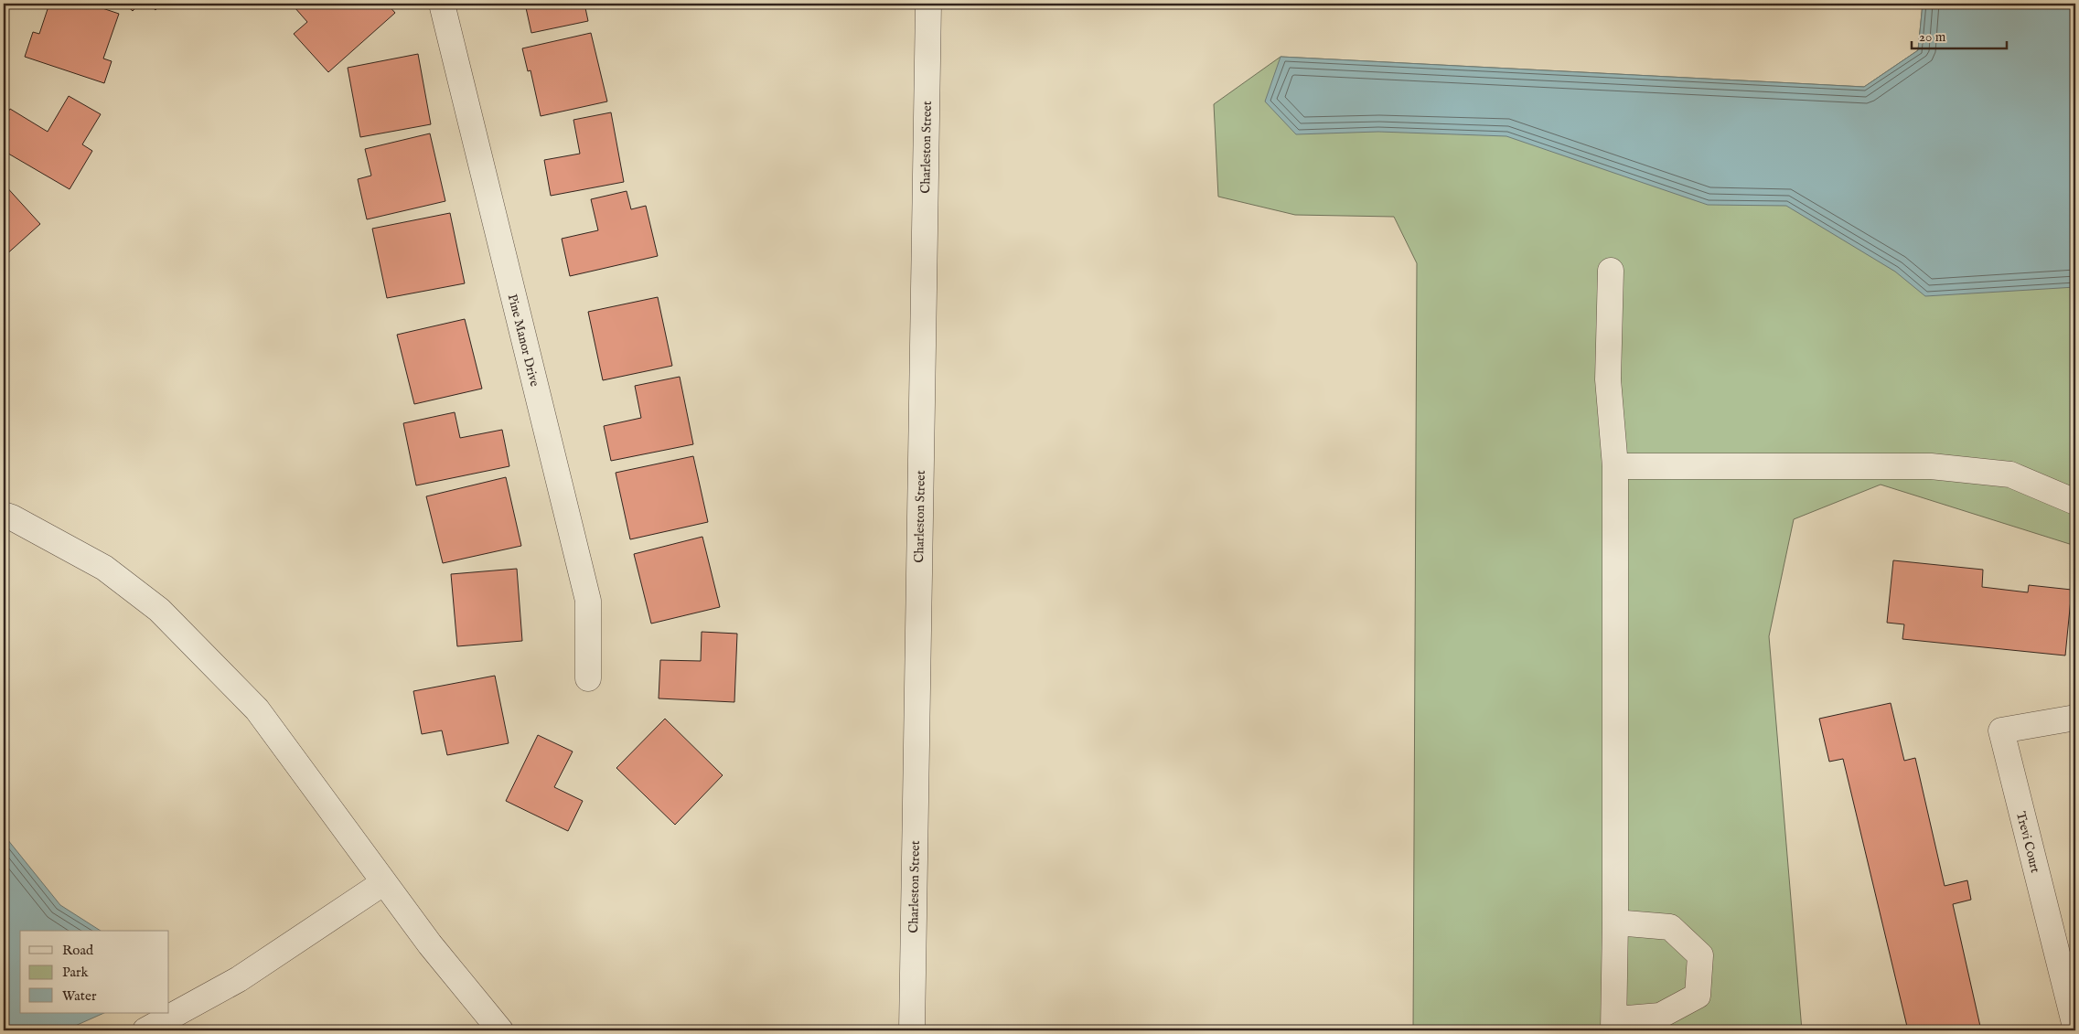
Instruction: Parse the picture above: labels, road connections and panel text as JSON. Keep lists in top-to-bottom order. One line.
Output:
{"streets":{"street":["Charleston Street","Pine Manor Drive","Trevi Court"]},"legend":["Road","Park","Water"],"scale_bar":"20 m"}
